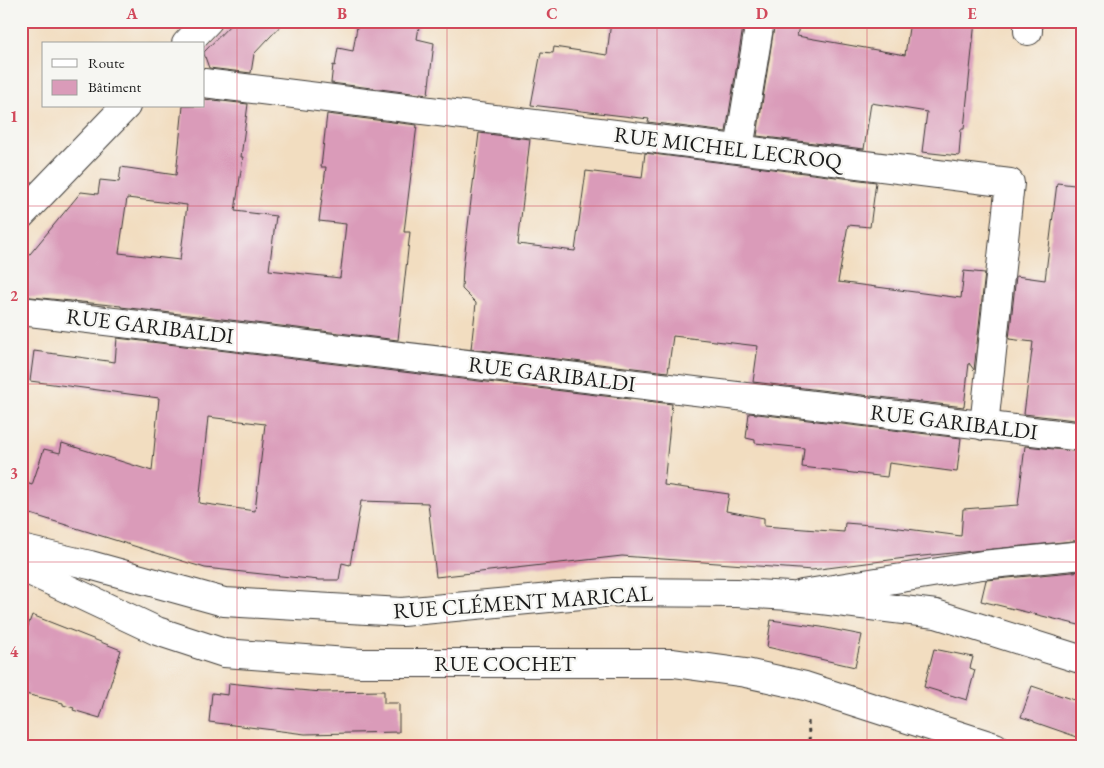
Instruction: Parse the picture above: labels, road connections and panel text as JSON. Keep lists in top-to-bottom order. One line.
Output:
{"streets":{"street":["RUE MICHEL LECROQ","RUE GARIBALDI","RUE CLÉMENT MARICAL","RUE COCHET"]},"crossings":[["RUE MICHEL LECROQ","RUE GARIBALDI"]],"legend":["Route","Bâtiment"],"grid":{"columns":["A","B","C","D","E"],"rows":["1","2","3","4"]}}
